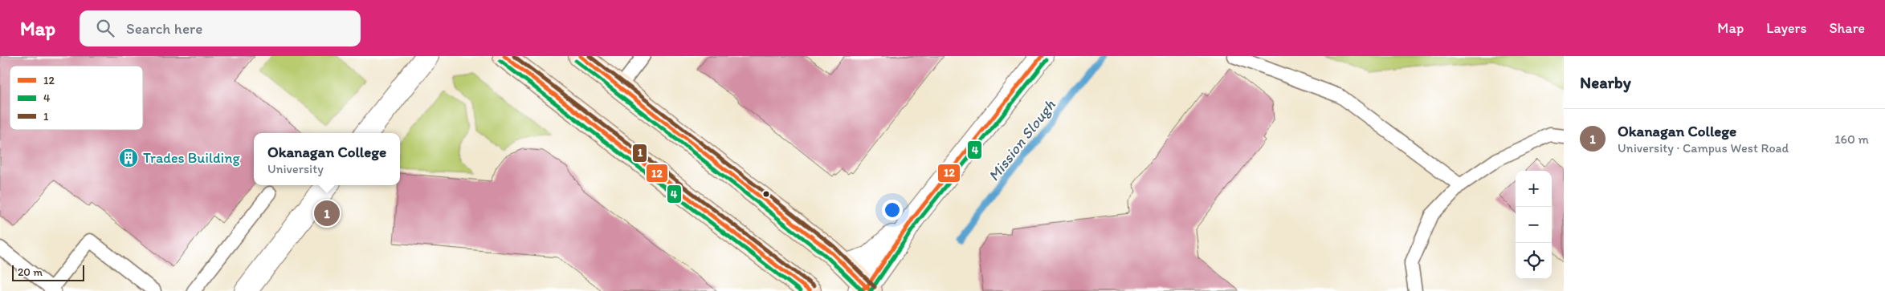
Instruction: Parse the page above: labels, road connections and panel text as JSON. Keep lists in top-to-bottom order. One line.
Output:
{"water":["Mission Slough"],"places":{"building":["Trades Building"]},"lines":["transit line 12","transit line 1","transit line 4"],"legend":["12","4","1"],"scale_bar":"20 m","page":{"header":"Map","search":"Search here","nav":["Map","Layers","Share"],"heading":"Nearby","list":[{"mark":"1","name":"Okanagan College","note":"University · Campus West Road","value":"160 m"}],"popup":["Okanagan College","University"],"map_buttons":["+","−"],"pins":"1","scale":"20 m"}}
